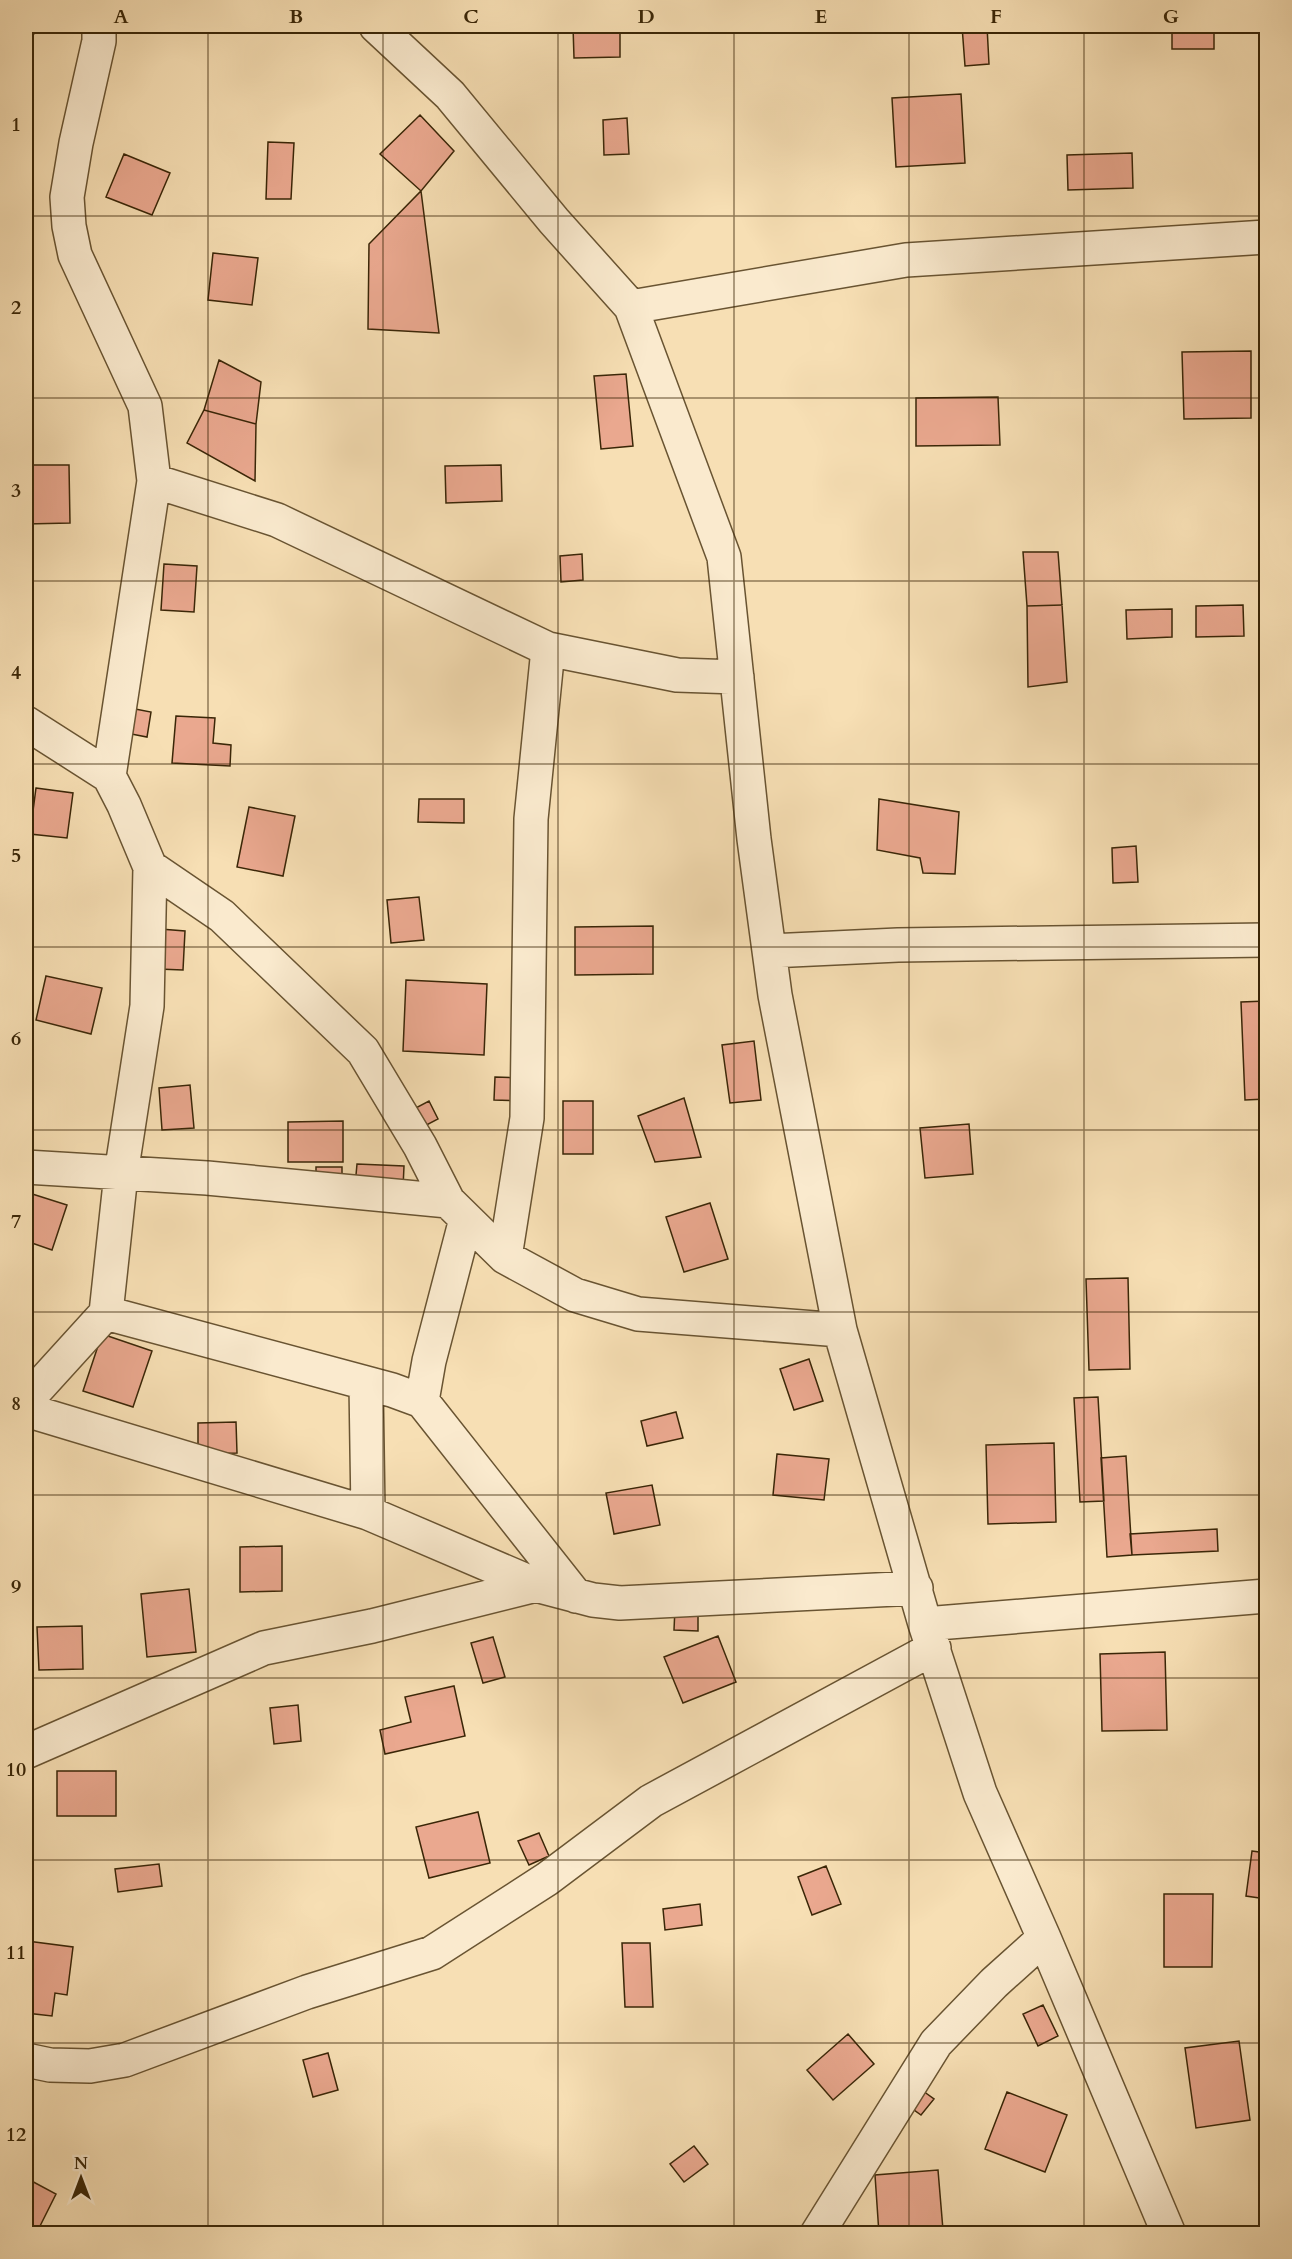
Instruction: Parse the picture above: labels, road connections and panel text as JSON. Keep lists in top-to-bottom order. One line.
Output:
{"north":"top","grid":{"columns":["A","B","C","D","E","F","G"],"rows":["1","2","3","4","5","6","7","8","9","10","11","12"]}}
